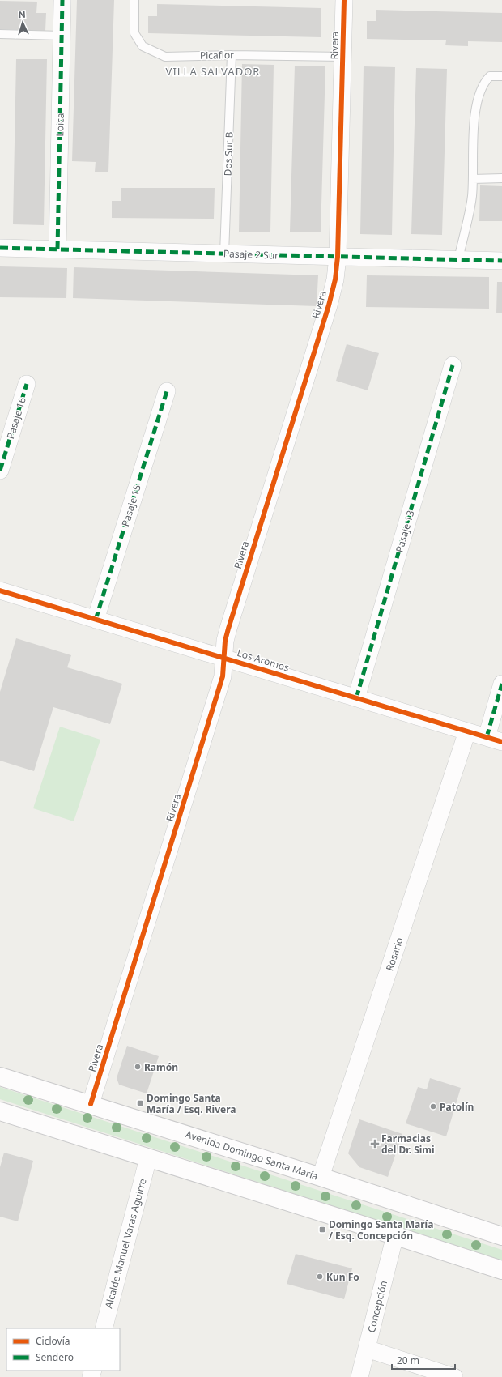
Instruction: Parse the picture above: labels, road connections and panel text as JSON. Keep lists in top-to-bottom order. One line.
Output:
{"streets":{"main road":["Avenida Domingo Santa María"],"street":["Rivera","Loica","Pasaje 2 Sur","Pasaje 16","Pasaje 15","Pasaje 13","Los Aromos","Rosario","Alcalde Manuel Varas Aguirre","Concepción"],"lane":["Picaflor","Dos Sur B"]},"crossings":[["Rivera","Picaflor"],["Rivera","Pasaje 2 Sur"],["Rivera","Los Aromos"],["Rivera","Avenida Domingo Santa María"],["Picaflor","Dos Sur B"],["Loica","Pasaje 2 Sur"],["Dos Sur B","Pasaje 2 Sur"],["Pasaje 15","Los Aromos"],["Pasaje 13","Los Aromos"],["Los Aromos","Rosario"],["Rosario","Avenida Domingo Santa María"]],"districts":["VILLA SALVADOR"],"places":{"other":["Ramón","Patolín","Kun Fo"],"transit":["Domingo Santa María / Esq. Rivera","Domingo Santa María / Esq. Concepción"],"health":["Farmacias del Dr. Simi"]},"legend":["Ciclovía","Sendero"],"scale_bar":"20 m","north":"top"}
